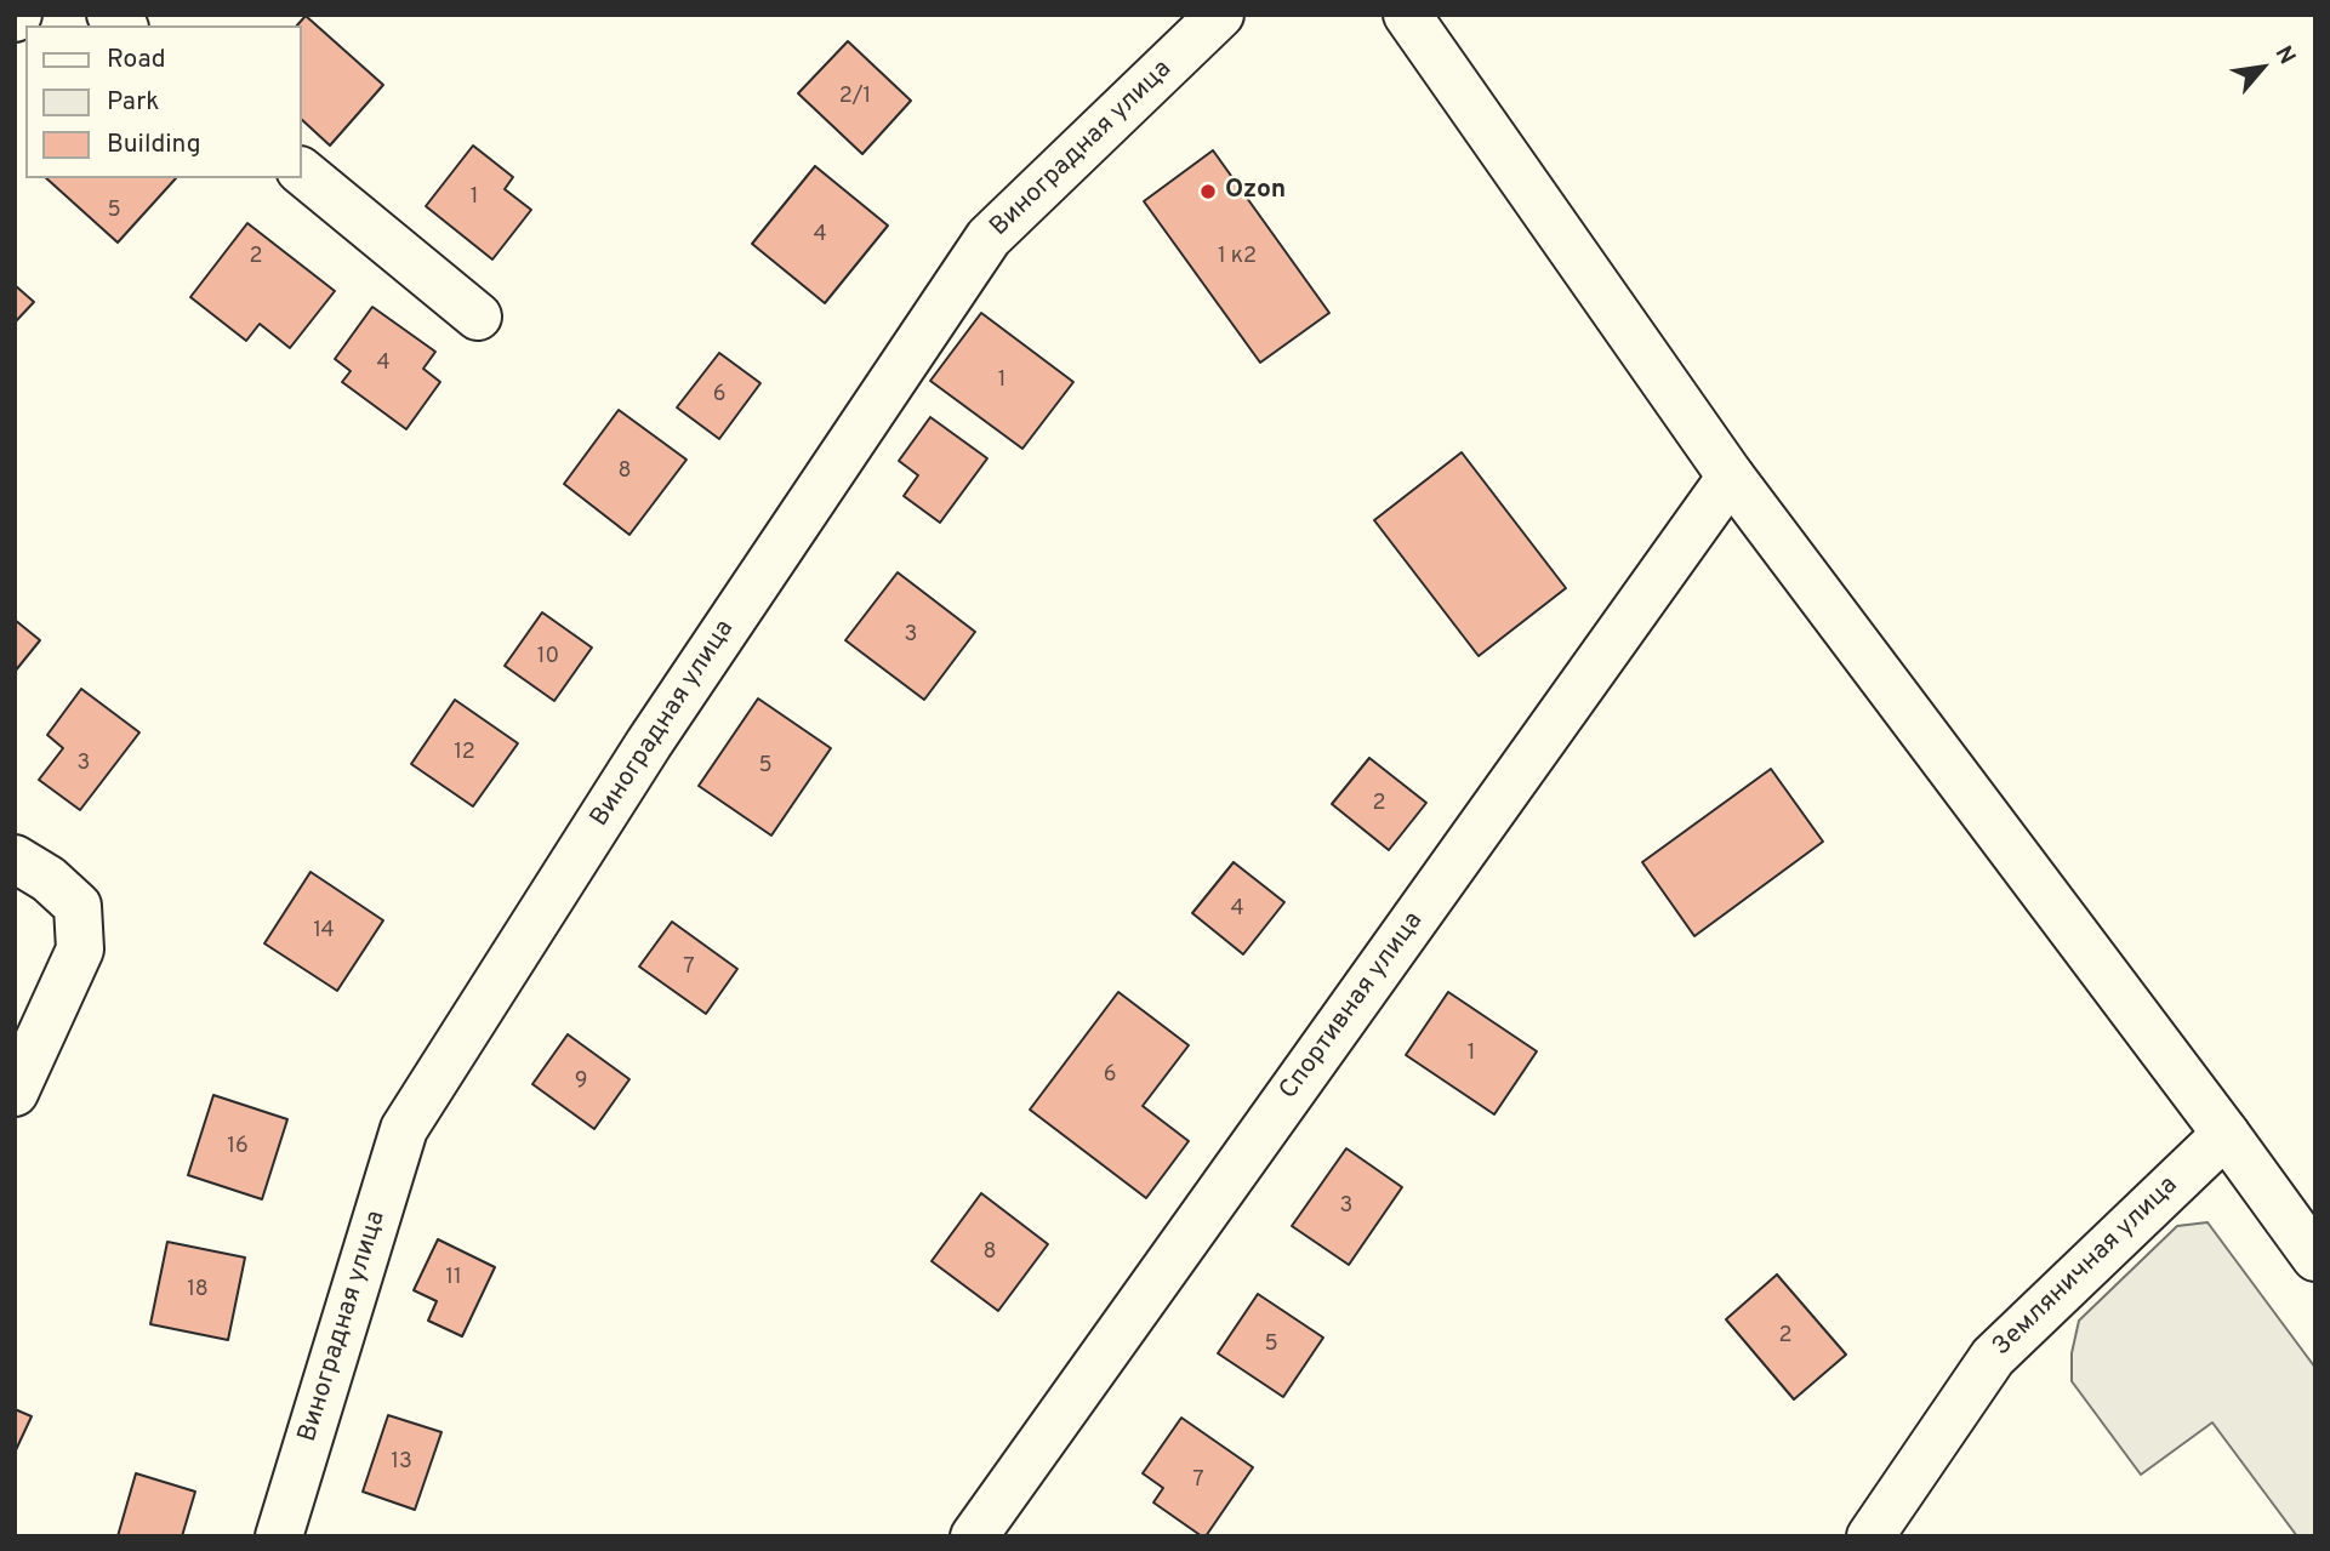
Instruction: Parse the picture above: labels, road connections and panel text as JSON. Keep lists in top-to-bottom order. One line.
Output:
{"streets":{"street":["Виноградная улица","Спортивная улица","Земляничная улица"]},"places":["Ozon"],"house_numbers":["2/1","1","5","4","2","1 к2","4","1","6","8","3","10","12","3","5","2","4","14","7","1","6","9","16","3","8","11","18","2","5","13","7"],"legend":["Road","Park","Building"],"north":"top right"}
